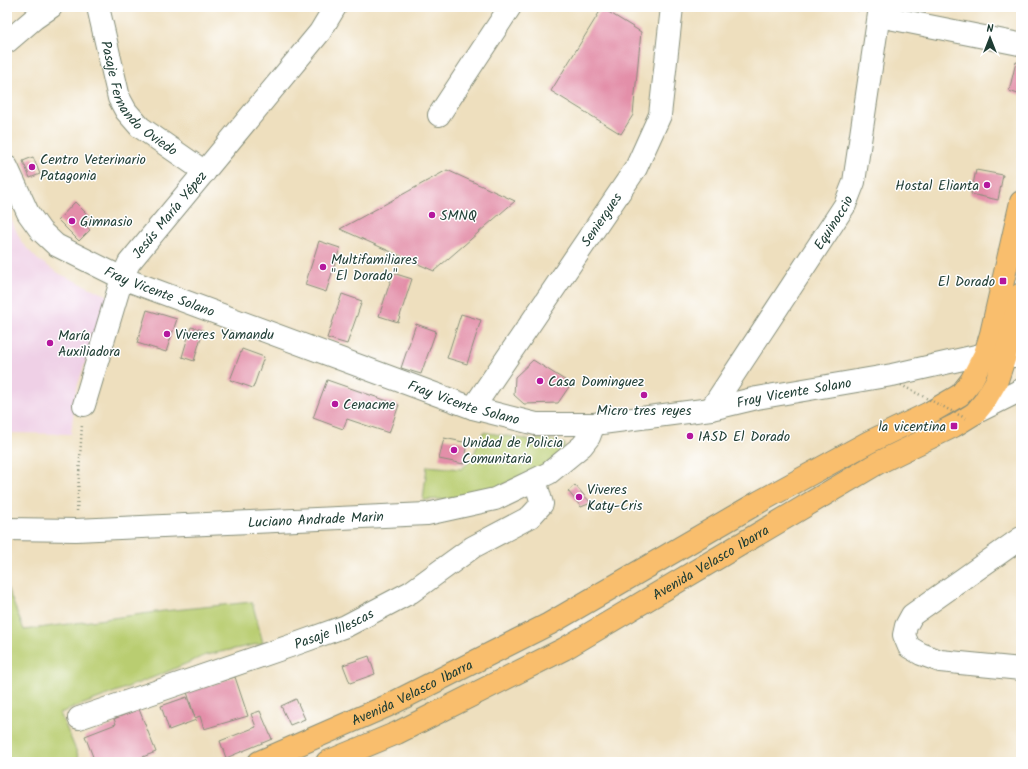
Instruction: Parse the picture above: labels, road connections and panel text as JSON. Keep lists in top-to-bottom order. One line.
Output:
{"streets":{"main road":["Avenida Velasco Ibarra"],"street":["Pasaje Fernando Oviedo","Jesús María Yépez","Seniergues","Equinoccio","Fray Vicente Solano","Luciano Andrade Marin","Pasaje Illescas"]},"crossings":[["Pasaje Fernando Oviedo","Jesús María Yépez"],["Jesús María Yépez","Fray Vicente Solano"],["Seniergues","Fray Vicente Solano"],["Equinoccio","Fray Vicente Solano"],["Fray Vicente Solano","Luciano Andrade Marin"],["Fray Vicente Solano","Avenida Velasco Ibarra"],["Luciano Andrade Marin","Pasaje Illescas"]],"places":{"other":["Centro Veterinario Patagonia","Hostal Elianta","SMNQ","Gimnasio","Multifamiliares \"El Dorado\"","Viveres Yamandu","María Auxiliadora","Casa Dominguez","Micro tres reyes","Cenacme","IASD El Dorado","Unidad de Policia Comunitaria","Viveres Katy-Cris"],"transit":["El Dorado","la vicentina"]},"north":"top"}
